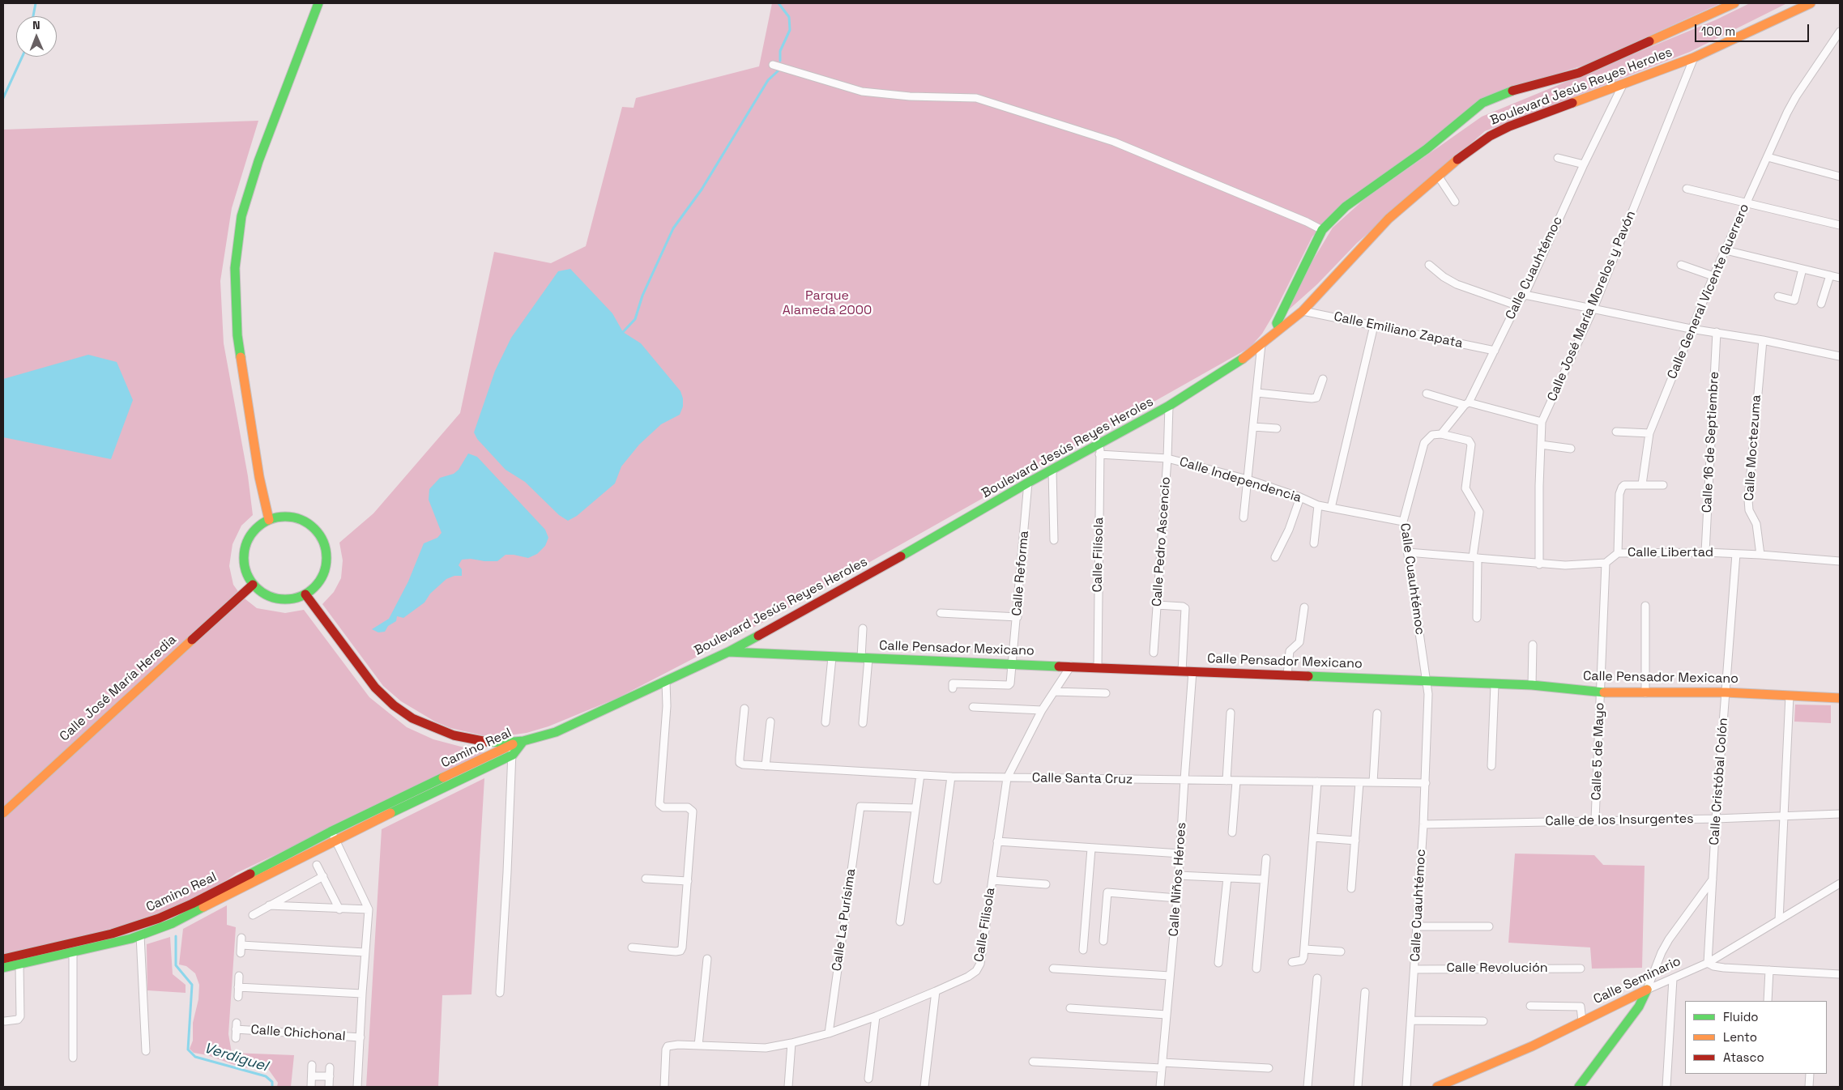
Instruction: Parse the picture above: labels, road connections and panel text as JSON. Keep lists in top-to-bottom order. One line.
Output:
{"streets":{"main road":["Boulevard Jesús Reyes Heroles","Calle Pensador Mexicano","Calle José María Heredia","Camino Real","Calle Seminario"],"street":["Calle Cuauhtémoc","Calle General Vicente Guerrero","Calle José María Morelos y Pavón","Calle Emiliano Zapata","Calle 16 de Septiembre","Calle Moctezuma","Calle Independencia","Calle Pedro Ascencio","Calle Libertad","Calle Filísola","Calle Reforma","Calle 5 de Mayo","Calle Santa Cruz","Calle Cristóbal Colón","Calle de los Insurgentes","Calle Niños Héroes","Calle La Purísima","Calle Filisola","Calle Revolución","Calle Chichonal"]},"crossings":[["Boulevard Jesús Reyes Heroles","Calle Cuauhtémoc"],["Boulevard Jesús Reyes Heroles","Calle José María Morelos y Pavón"],["Boulevard Jesús Reyes Heroles","Calle Emiliano Zapata"],["Boulevard Jesús Reyes Heroles","Calle Pedro Ascencio"],["Boulevard Jesús Reyes Heroles","Calle Filísola"],["Boulevard Jesús Reyes Heroles","Calle Reforma"],["Boulevard Jesús Reyes Heroles","Calle Pensador Mexicano"],["Boulevard Jesús Reyes Heroles","Calle José María Heredia"],["Boulevard Jesús Reyes Heroles","Camino Real"],["Calle Cuauhtémoc","Calle Emiliano Zapata"],["Calle Cuauhtémoc","Calle Independencia"],["Calle Cuauhtémoc","Calle Pensador Mexicano"],["Calle Cuauhtémoc","Calle Santa Cruz"],["Calle Cuauhtémoc","Calle de los Insurgentes"],["Calle Cuauhtémoc","Calle Revolución"],["Calle 16 de Septiembre","Calle Libertad"],["Calle Moctezuma","Calle Libertad"],["Calle Independencia","Calle Pedro Ascencio"],["Calle Independencia","Calle Filísola"],["Calle Libertad","Calle 5 de Mayo"],["Calle Libertad","Calle Cristóbal Colón"],["Calle Filísola","Calle Pensador Mexicano"],["Calle Reforma","Calle Pensador Mexicano"],["Calle Pensador Mexicano","Calle 5 de Mayo"],["Calle Pensador Mexicano","Calle Cristóbal Colón"],["Calle Pensador Mexicano","Calle Niños Héroes"],["Calle Pensador Mexicano","Calle Filisola"],["Calle 5 de Mayo","Calle de los Insurgentes"],["Calle Santa Cruz","Calle Niños Héroes"],["Calle Santa Cruz","Calle Filisola"],["Calle Cristóbal Colón","Calle de los Insurgentes"],["Calle Cristóbal Colón","Calle Seminario"],["Calle La Purísima","Calle Filisola"]],"water":["Verdiguel"],"parks":["Parque Alameda 2000"],"legend":["Fluido","Lento","Atasco"],"scale_bar":"100 m","north":"top"}
